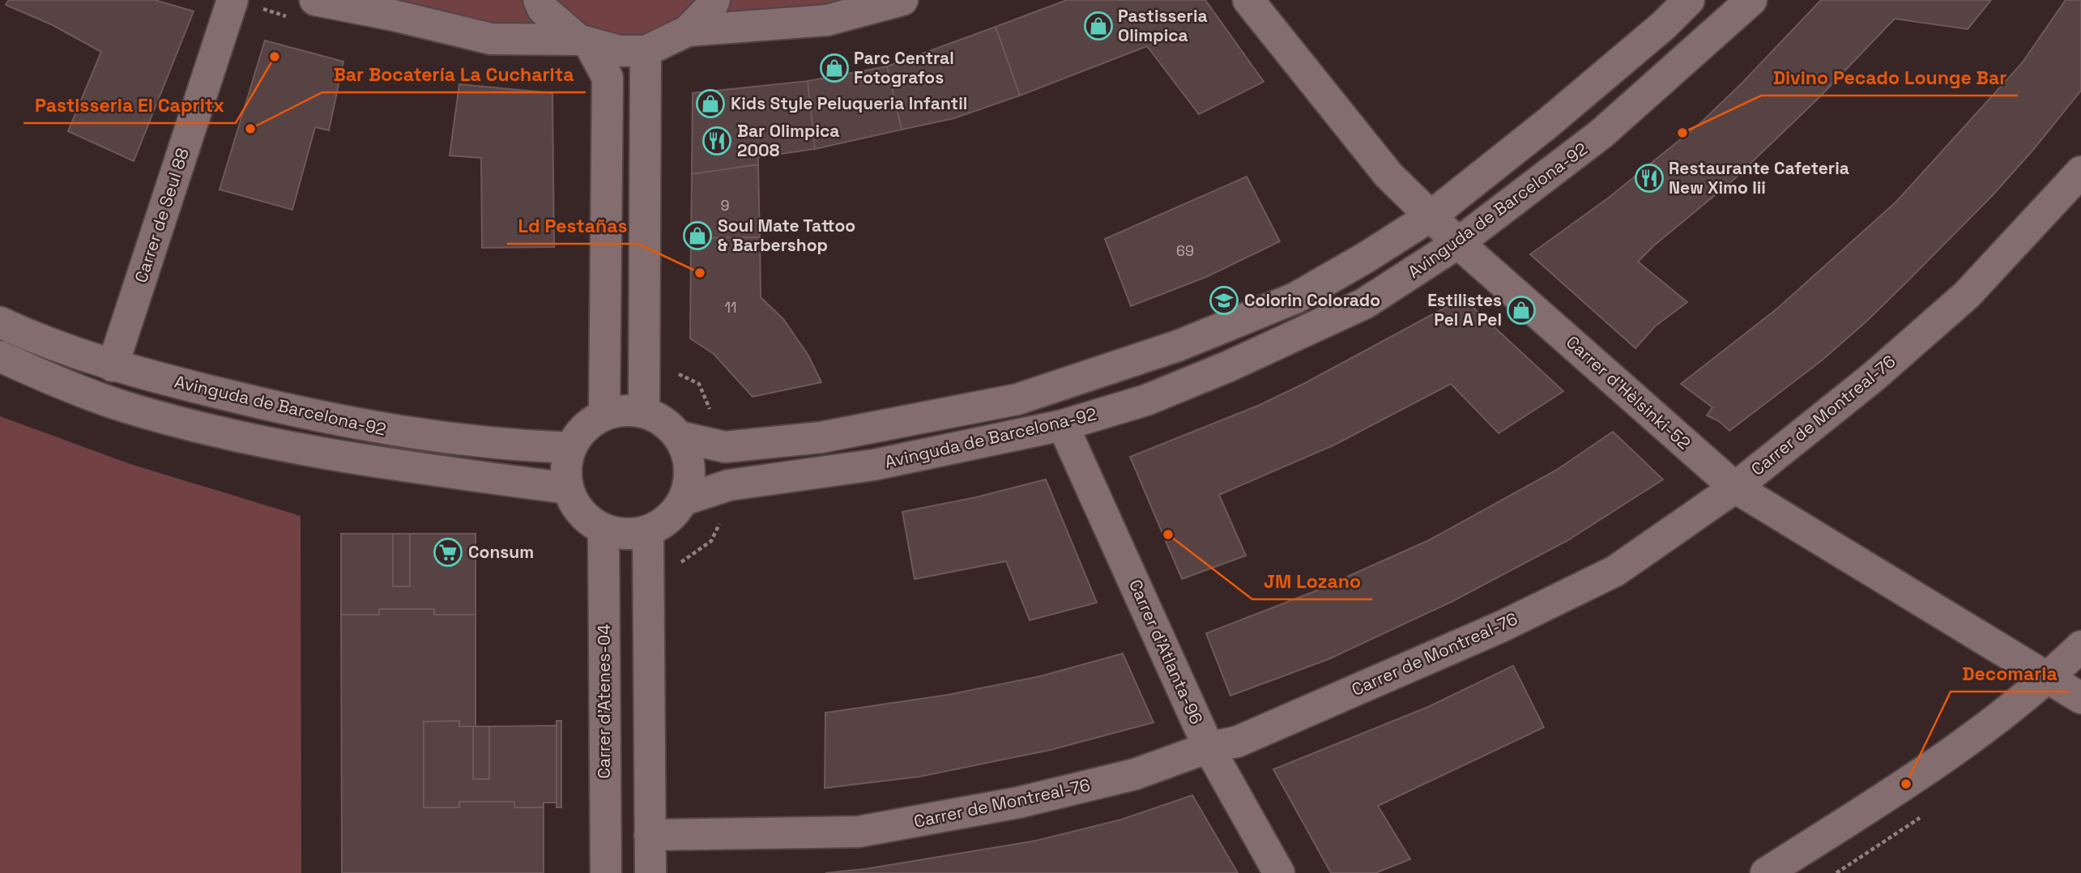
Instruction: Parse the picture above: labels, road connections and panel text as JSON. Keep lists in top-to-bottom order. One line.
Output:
{"streets":{"street":["Avinguda de Barcelona-92","Carrer de Seul 88","Carrer d'Hèlsinki-52","Carrer de Montreal-76","Carrer d'Atlanta-96","Carrer d'Atenes-04"]},"crossings":[["Avinguda de Barcelona-92","Carrer de Seul 88"],["Avinguda de Barcelona-92","Carrer d'Hèlsinki-52"],["Avinguda de Barcelona-92","Carrer d'Atlanta-96"],["Avinguda de Barcelona-92","Carrer d'Atenes-04"],["Carrer d'Hèlsinki-52","Carrer de Montreal-76"],["Carrer de Montreal-76","Carrer d'Atlanta-96"]],"places":{"shop":["Pastisseria Olimpica","Parc Central Fotografos","Kids Style Peluqueria Infantil","Soul Mate Tattoo & Barbershop","Estilistes Pel A Pel"],"other":["Pastisseria El Capritx","Bar Bocatería La Cucharita","Divino Pecado Lounge Bar","Ld Pestañas","JM Lozano","Decomaria"],"restaurant":["Bar Olimpica 2008","Restaurante Cafeteria New Ximo Iii"],"school or university":["Colorin Colorado"],"supermarket":["Consum"]},"house_numbers":["9","69","11"]}
